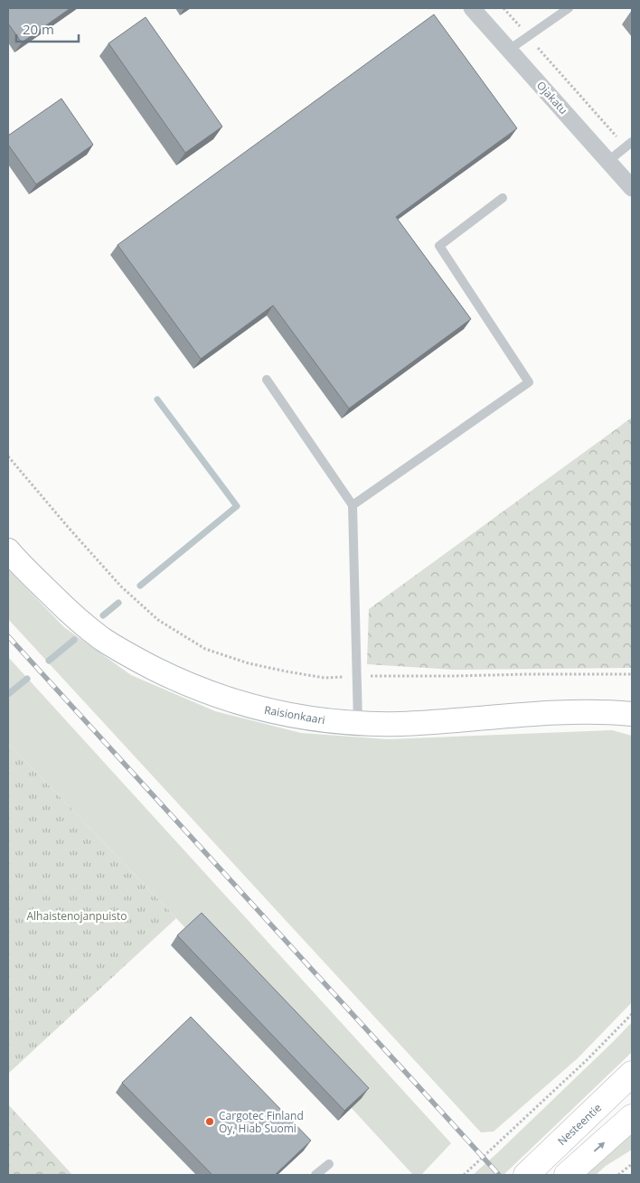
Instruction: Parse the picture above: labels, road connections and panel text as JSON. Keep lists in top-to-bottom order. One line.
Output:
{"streets":{"main road":["Raisionkaari","Nesteentie"],"street":["Ojakatu"]},"parks":["Alhaistenojanpuisto"],"places":["Cargotec Finland Oy, Hiab Suomi"],"scale_bar":"20 m"}
